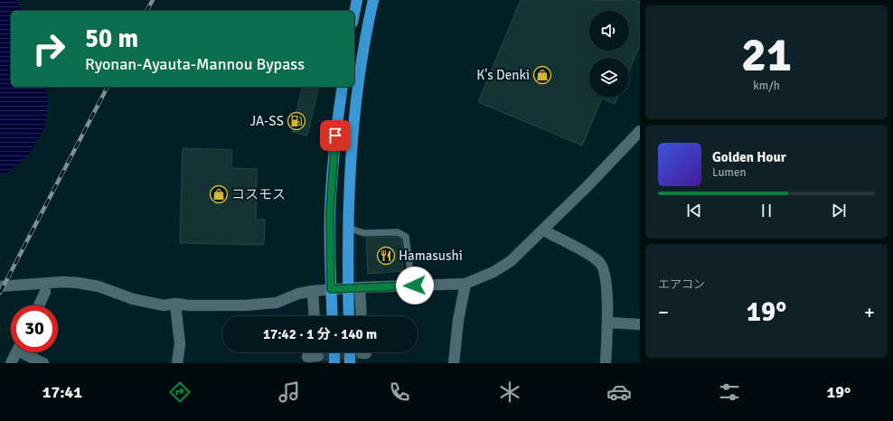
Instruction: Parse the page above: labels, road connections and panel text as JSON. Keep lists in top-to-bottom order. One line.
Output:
{"places":{"shop":["K's Denki","コスモス"],"fuel station":["JA-SS"],"restaurant":["Hamasushi"]},"page":{"tile":[["21","km/h"],"エアコン"],"turn":["50 m","Ryonan-Ayauta-Mannou Bypass"],"song":["Golden Hour","Lumen"],"heat":["−","19°","+"],"limit":"30","trip":"17:42 · 1 分 · 140 m","tabs":["17:41","19°"]}}
